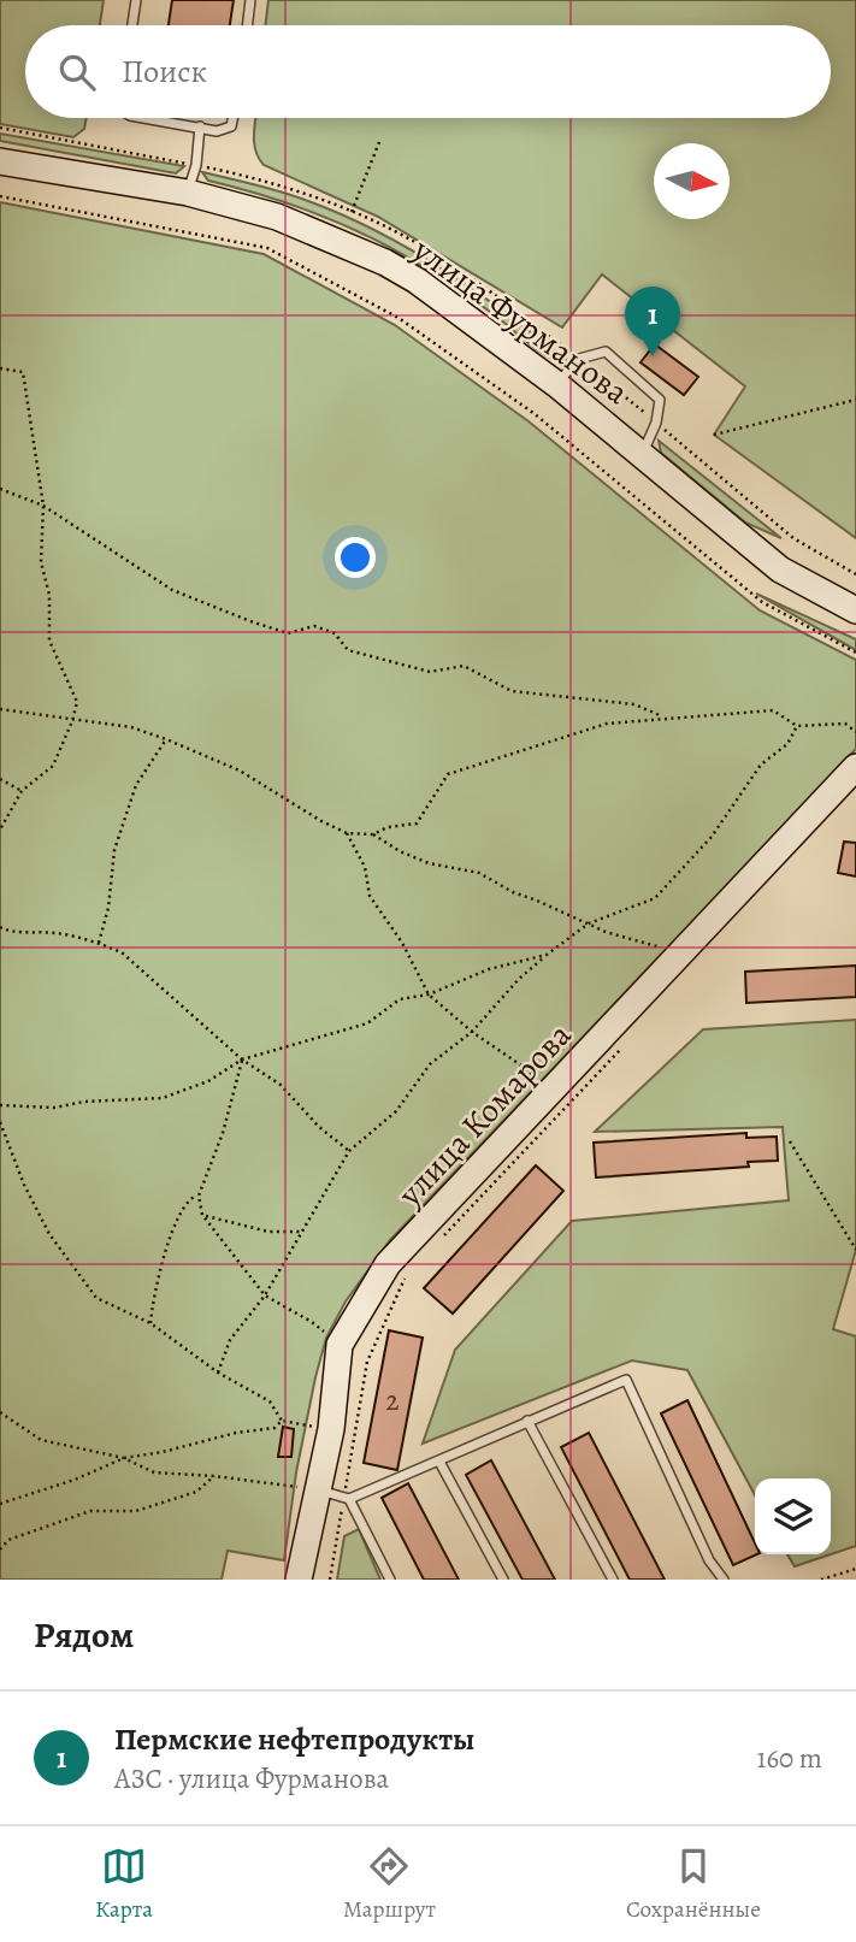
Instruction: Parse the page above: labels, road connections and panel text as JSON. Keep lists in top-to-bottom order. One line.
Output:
{"streets":{"street":["улица Фурманова","улица Комарова"]},"house_numbers":["2"],"north":"right","page":{"search":"Поиск","pins":"1","heading":"Рядом","list":[{"mark":"1","name":"Пермские нефтепродукты","note":"АЗС · улица Фурманова","value":"160 m"}],"nav":["Карта","Маршрут","Сохранённые"]}}
